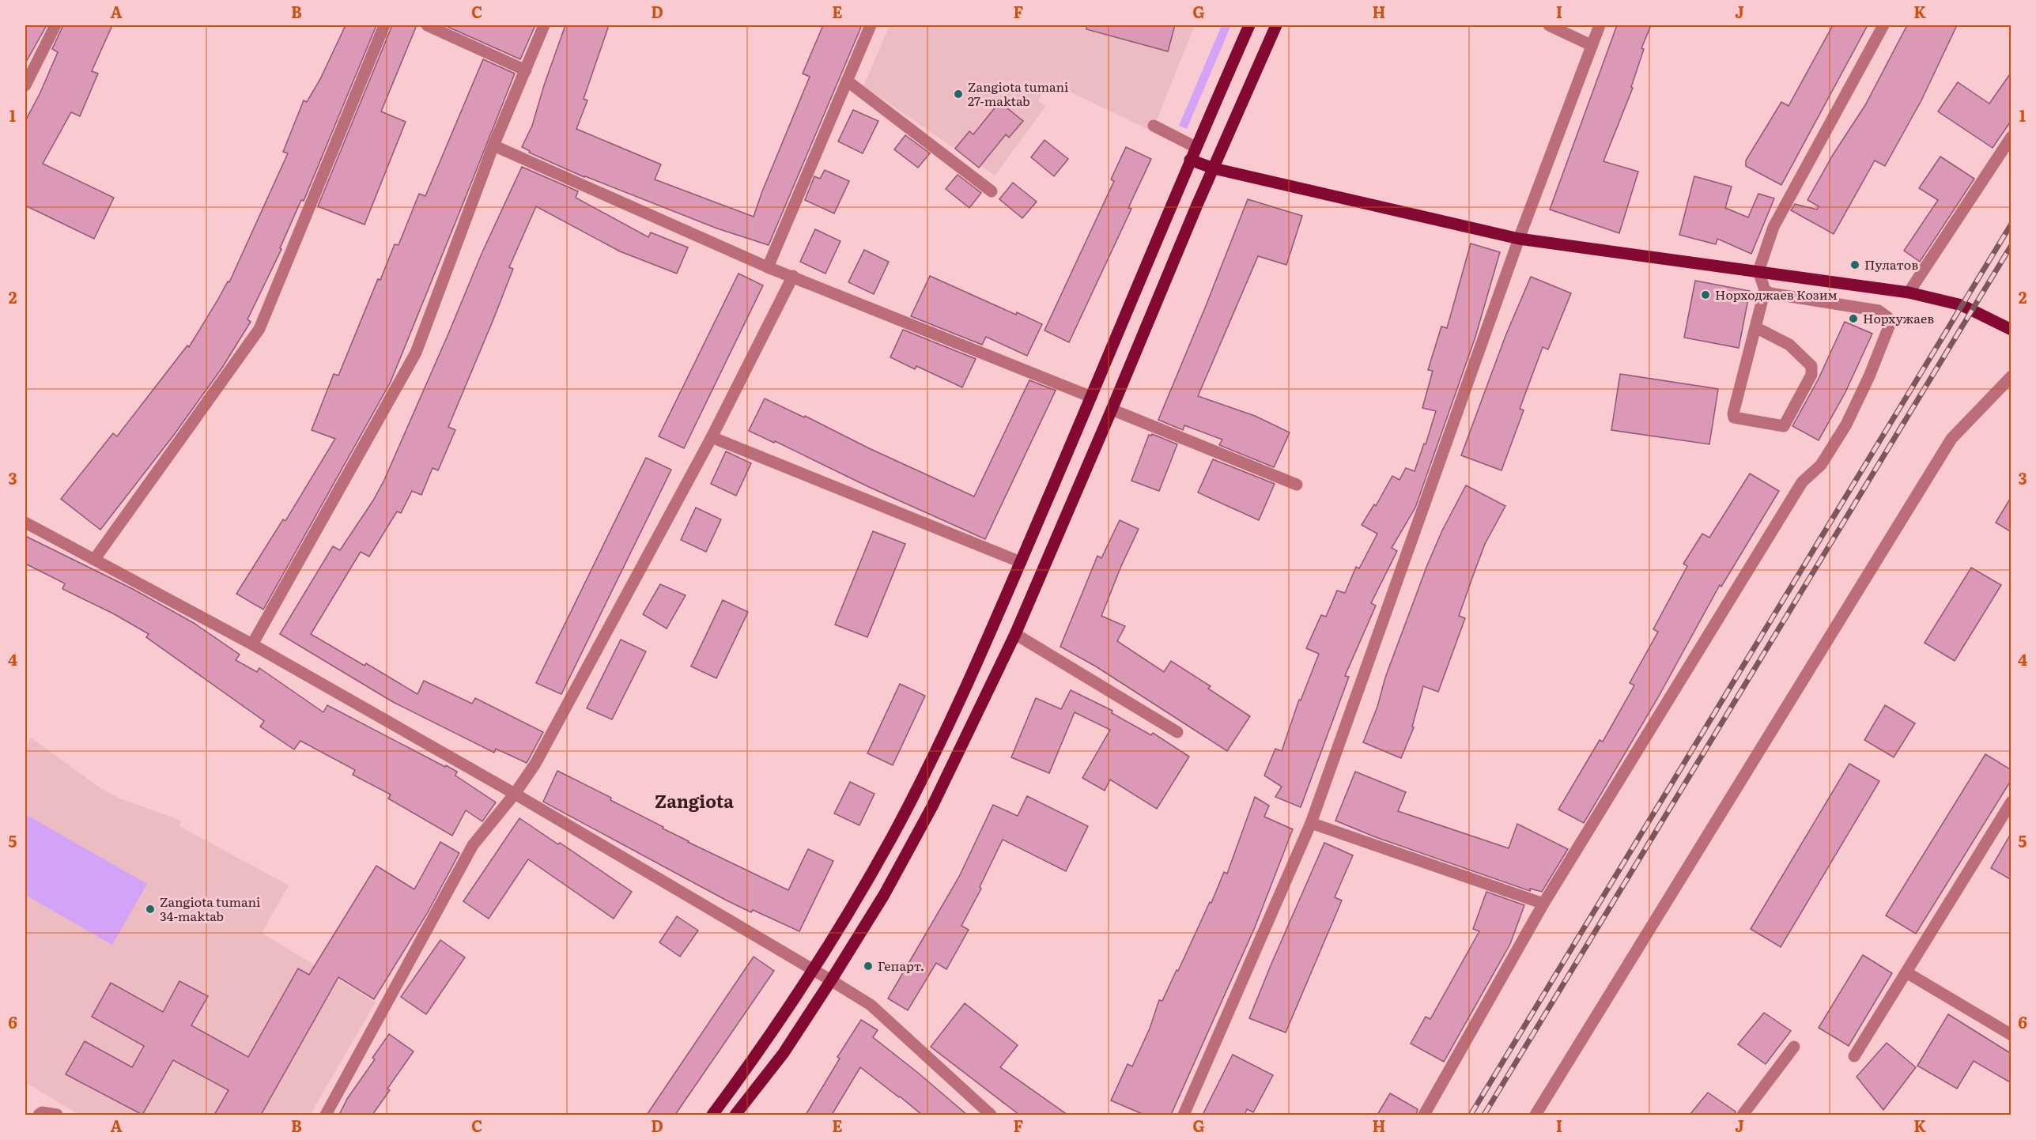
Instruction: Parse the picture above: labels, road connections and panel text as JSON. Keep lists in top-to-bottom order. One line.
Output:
{"districts":["Zangiota"],"places":["Zangiota tumani 27-maktab","Пулатов","Норходжаев Козим","Норхужаев","Zangiota tumani 34-maktab","Гепарт."],"grid":{"columns":["A","B","C","D","E","F","G","H","I","J","K"],"rows":["1","2","3","4","5","6"]}}
